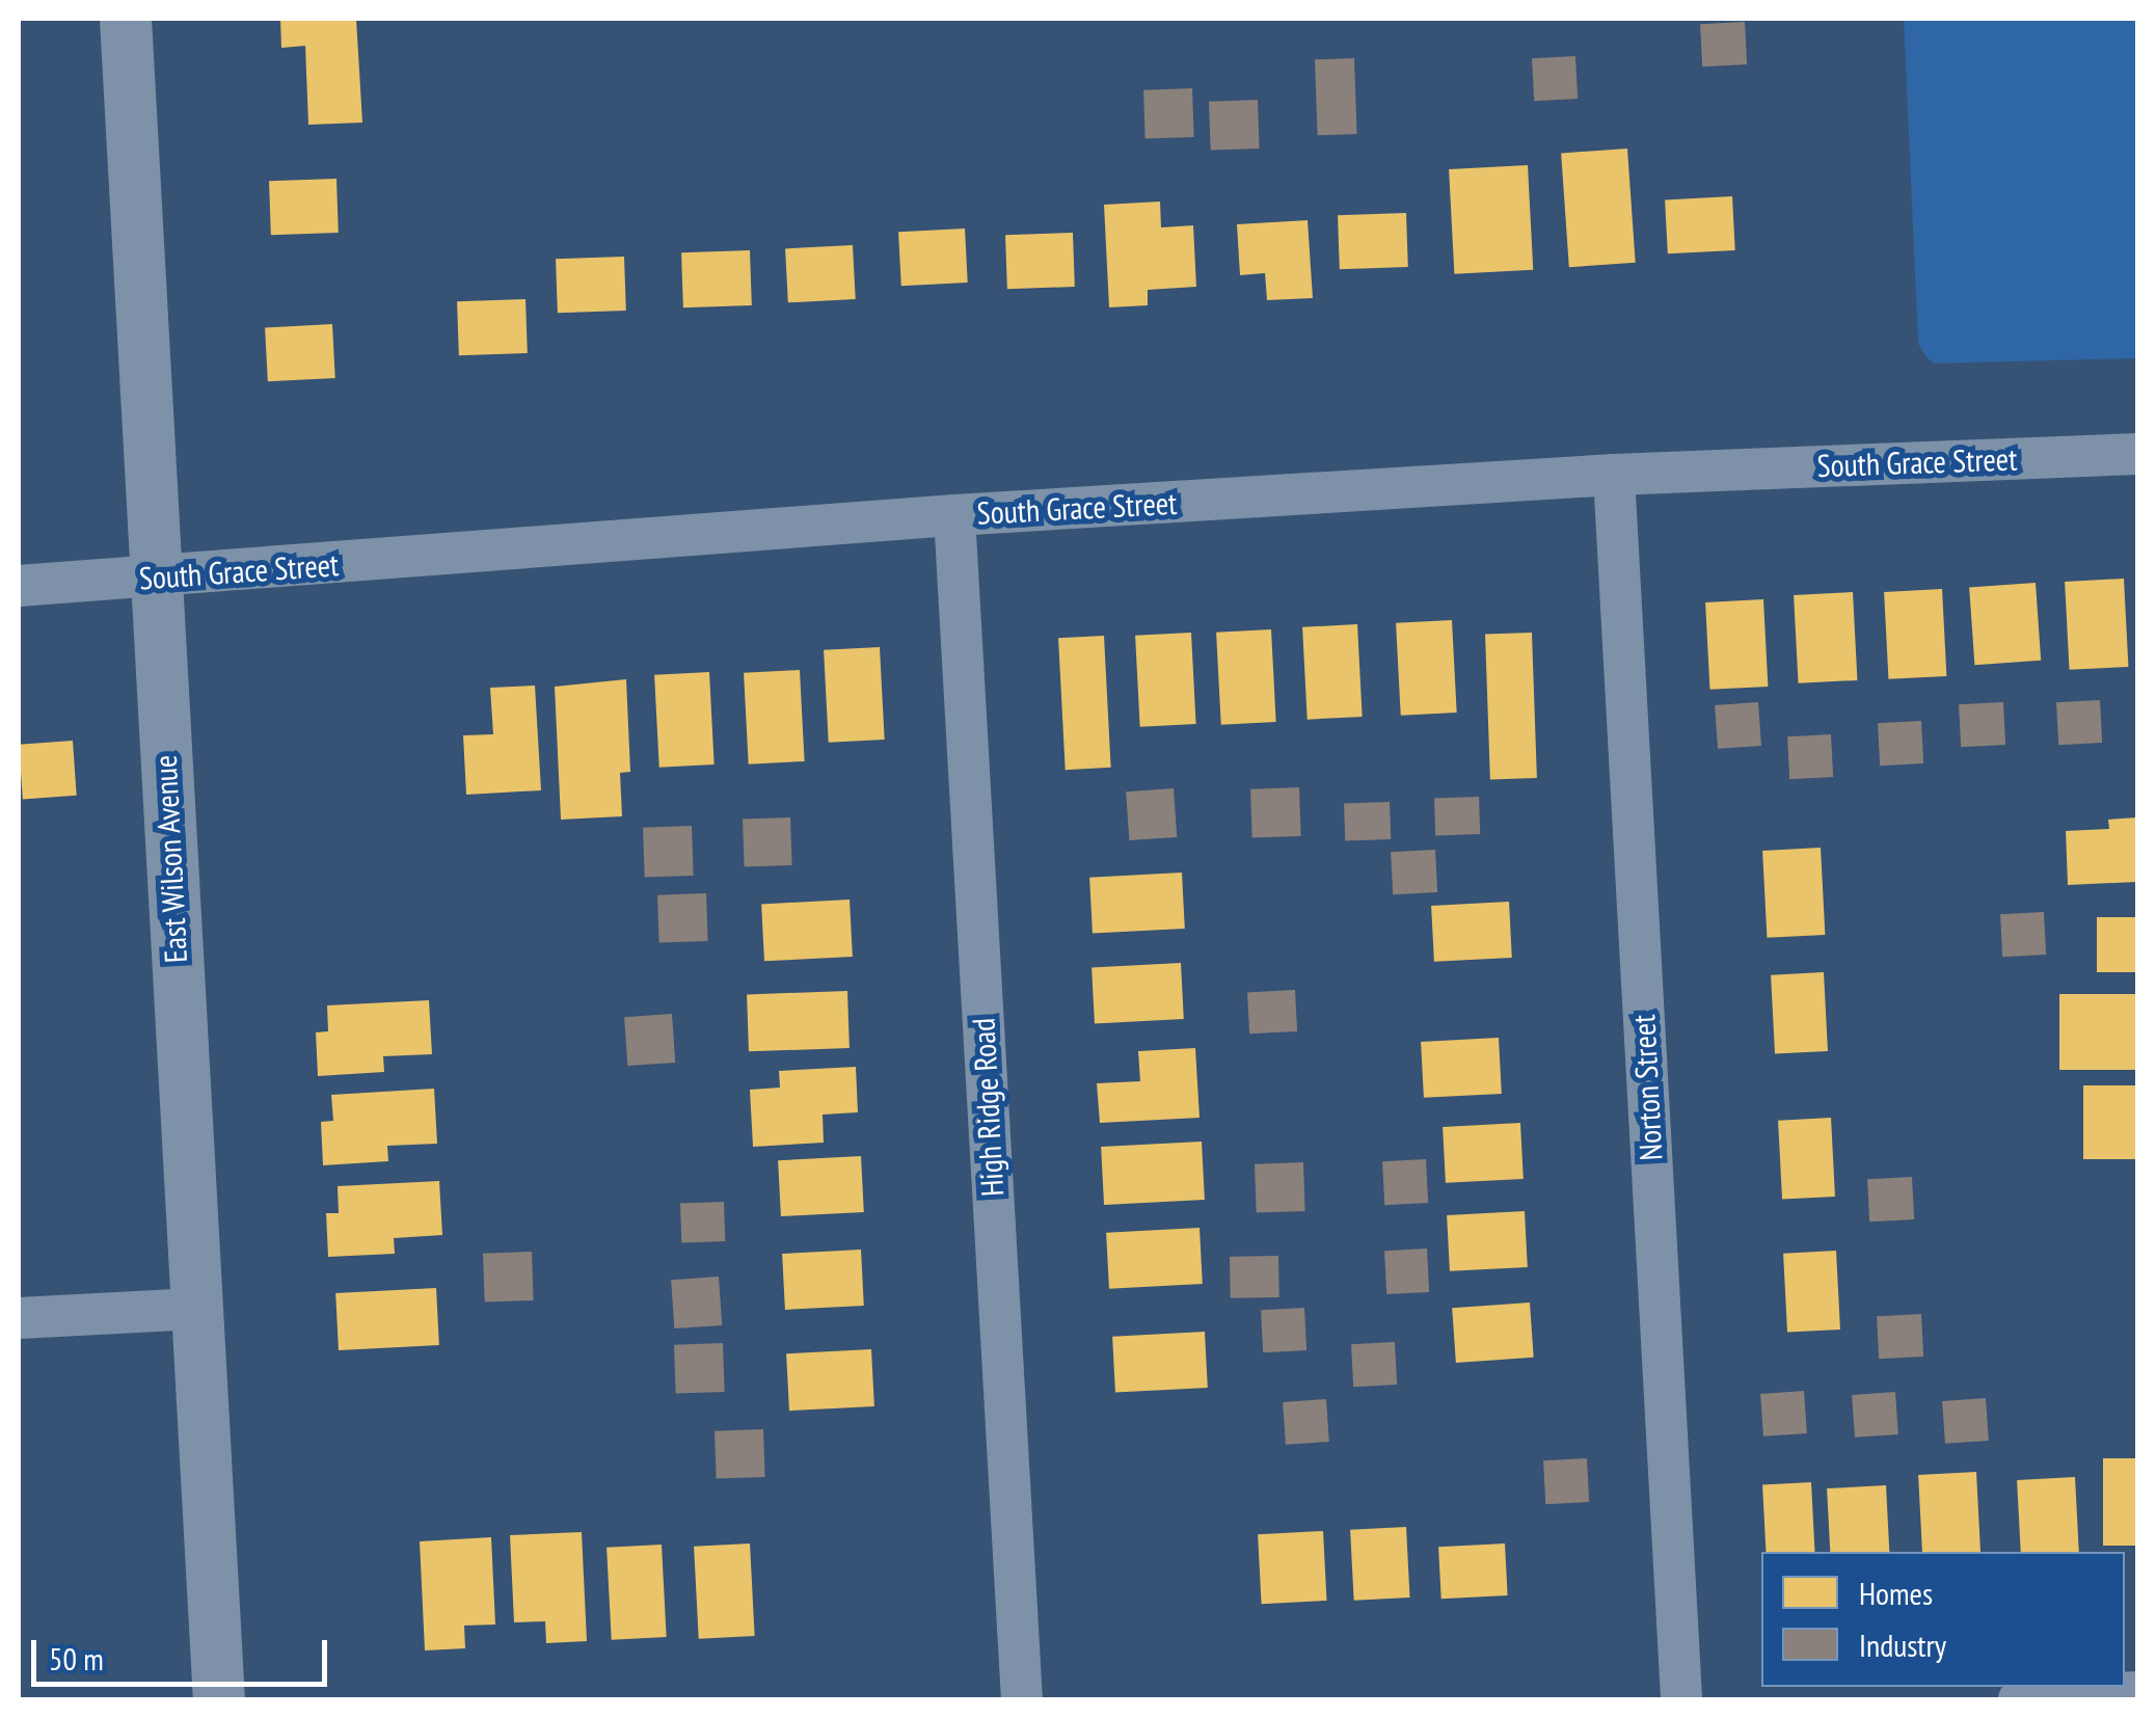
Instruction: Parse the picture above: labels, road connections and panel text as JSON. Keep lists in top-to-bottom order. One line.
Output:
{"streets":{"street":["South Grace Street","East Wilson Avenue","Norton Street","High Ridge Road"]},"crossings":[["South Grace Street","East Wilson Avenue"],["South Grace Street","Norton Street"],["South Grace Street","High Ridge Road"]],"legend":["Homes","Industry"],"scale_bar":"50 m"}
